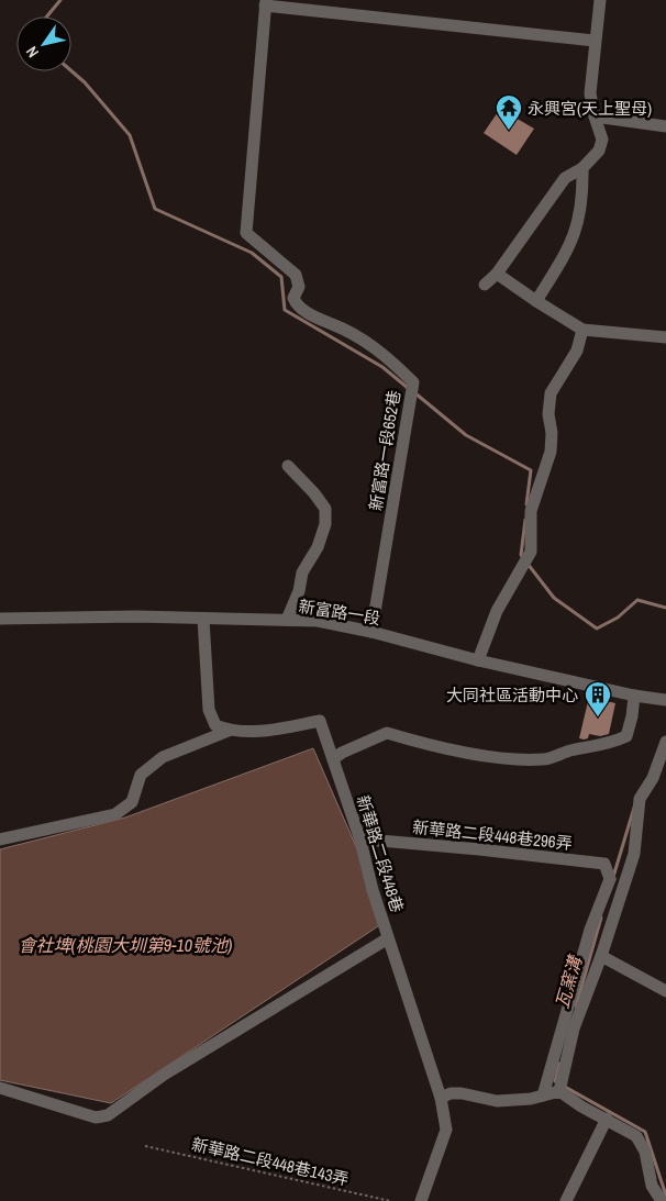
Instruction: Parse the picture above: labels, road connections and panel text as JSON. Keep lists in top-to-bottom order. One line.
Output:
{"streets":{"street":["新富路一段652巷","新富路一段","新華路二段448巷296弄","新華路二段448巷"],"path":["新華路二段448巷143弄"]},"crossings":[["新富路一段652巷","新富路一段"],["新華路二段448巷296弄","新華路二段448巷"]],"water":["會社埤(桃園大圳第9-10號池)","瓦窯溝"],"places":{"temple":["永興宮(天上聖母)"],"building":["大同社區活動中心"]},"north":"bottom left"}
